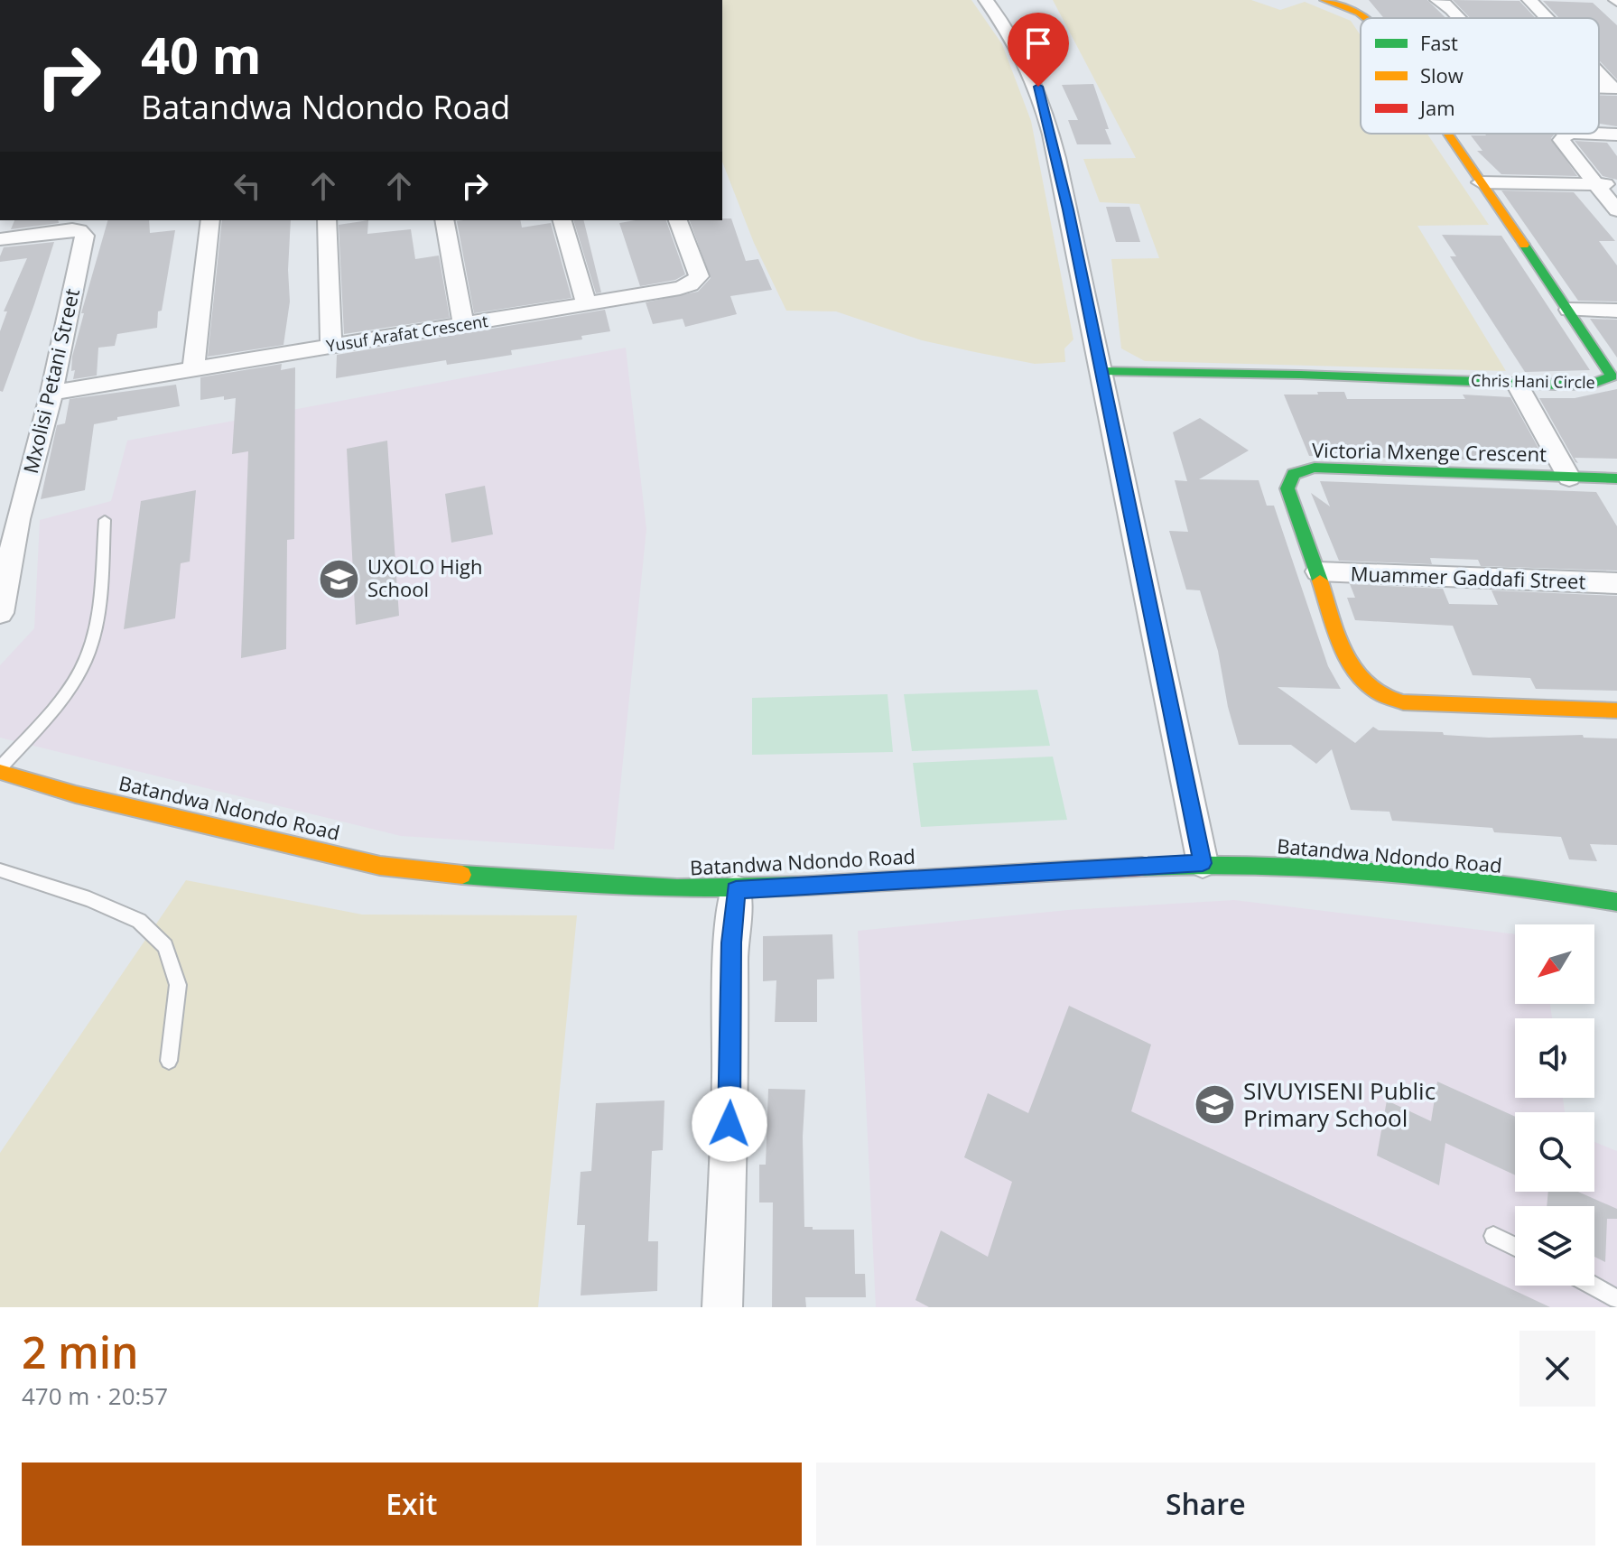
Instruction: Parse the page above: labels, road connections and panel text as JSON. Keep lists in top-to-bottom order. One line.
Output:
{"streets":{"street":["Yusuf Arafat Crescent","Mxolisi Petani Street","Chris Hani Circle","Victoria Mxenge Crescent","Muammer Gaddafi Street","Batandwa Ndondo Road"]},"crossings":[["Yusuf Arafat Crescent","Mxolisi Petani Street"],["Victoria Mxenge Crescent","Muammer Gaddafi Street"]],"places":{"school or university":["UXOLO High School","SIVUYISENI Public Primary School"]},"legend":["Fast","Slow","Jam"],"north":"bottom left","page":{"turn":["40 m","Batandwa Ndondo Road"],"heading":["2 min","470 m · 20:57"],"buttons":["Exit","Share"]}}
